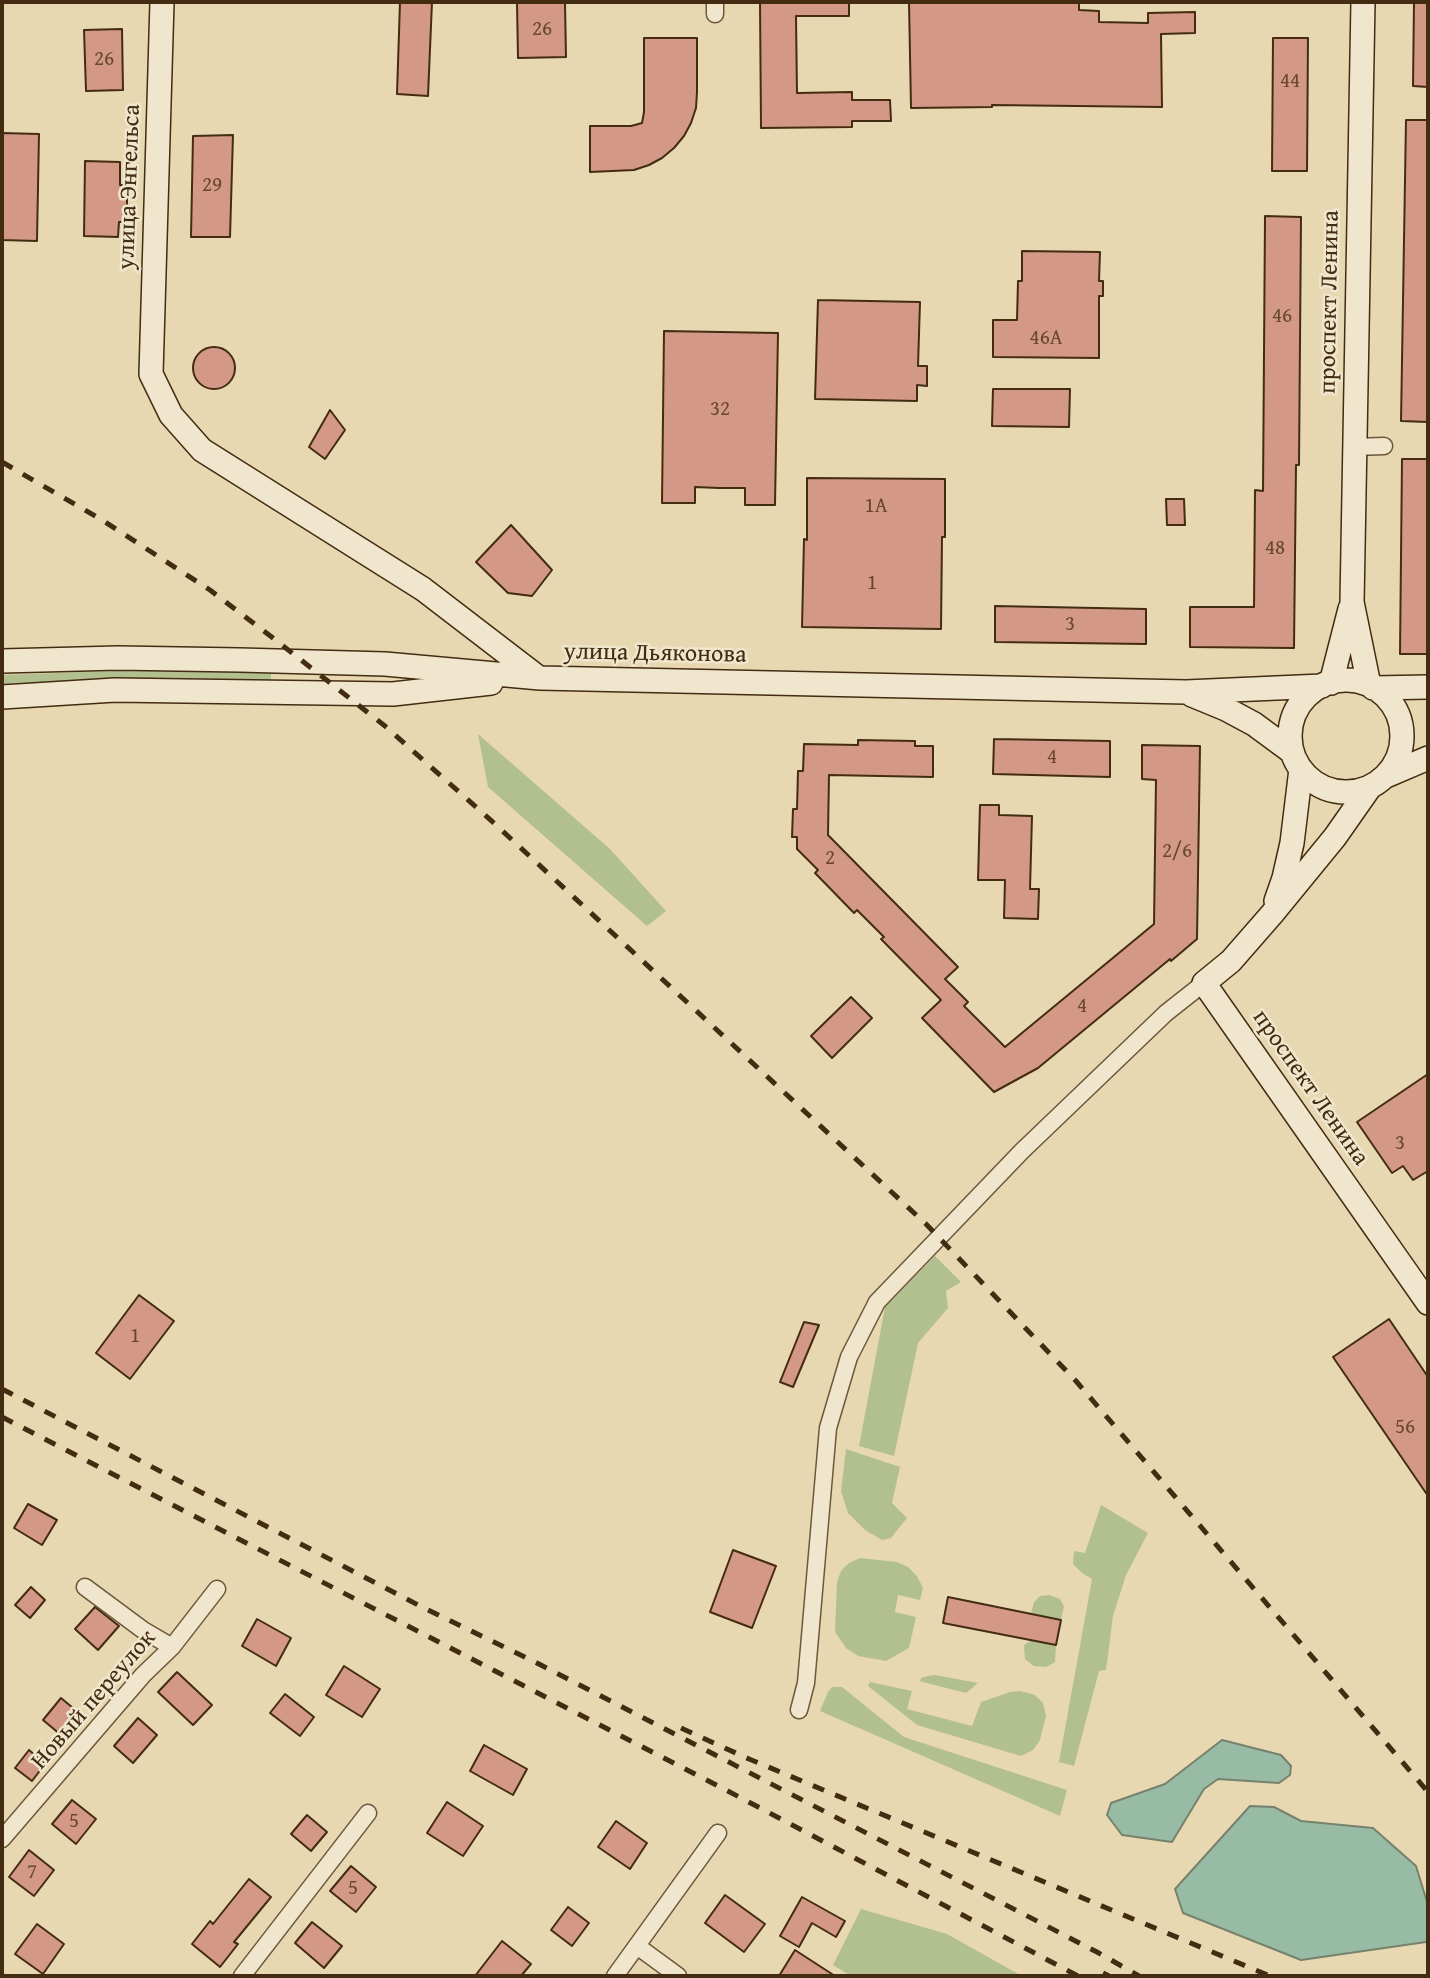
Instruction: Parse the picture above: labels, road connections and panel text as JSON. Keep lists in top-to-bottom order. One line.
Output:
{"streets":{"main road":["улица Энгельса","проспект Ленина","улица Дьяконова"],"street":["Новый переулок"]},"crossings":[["улица Энгельса","улица Дьяконова"],["проспект Ленина","улица Дьяконова"]],"house_numbers":["26","26","44","29","46","46А","32","1А","48","1","3","4","2/6","2","4","3","1","56","5","7","5"]}
